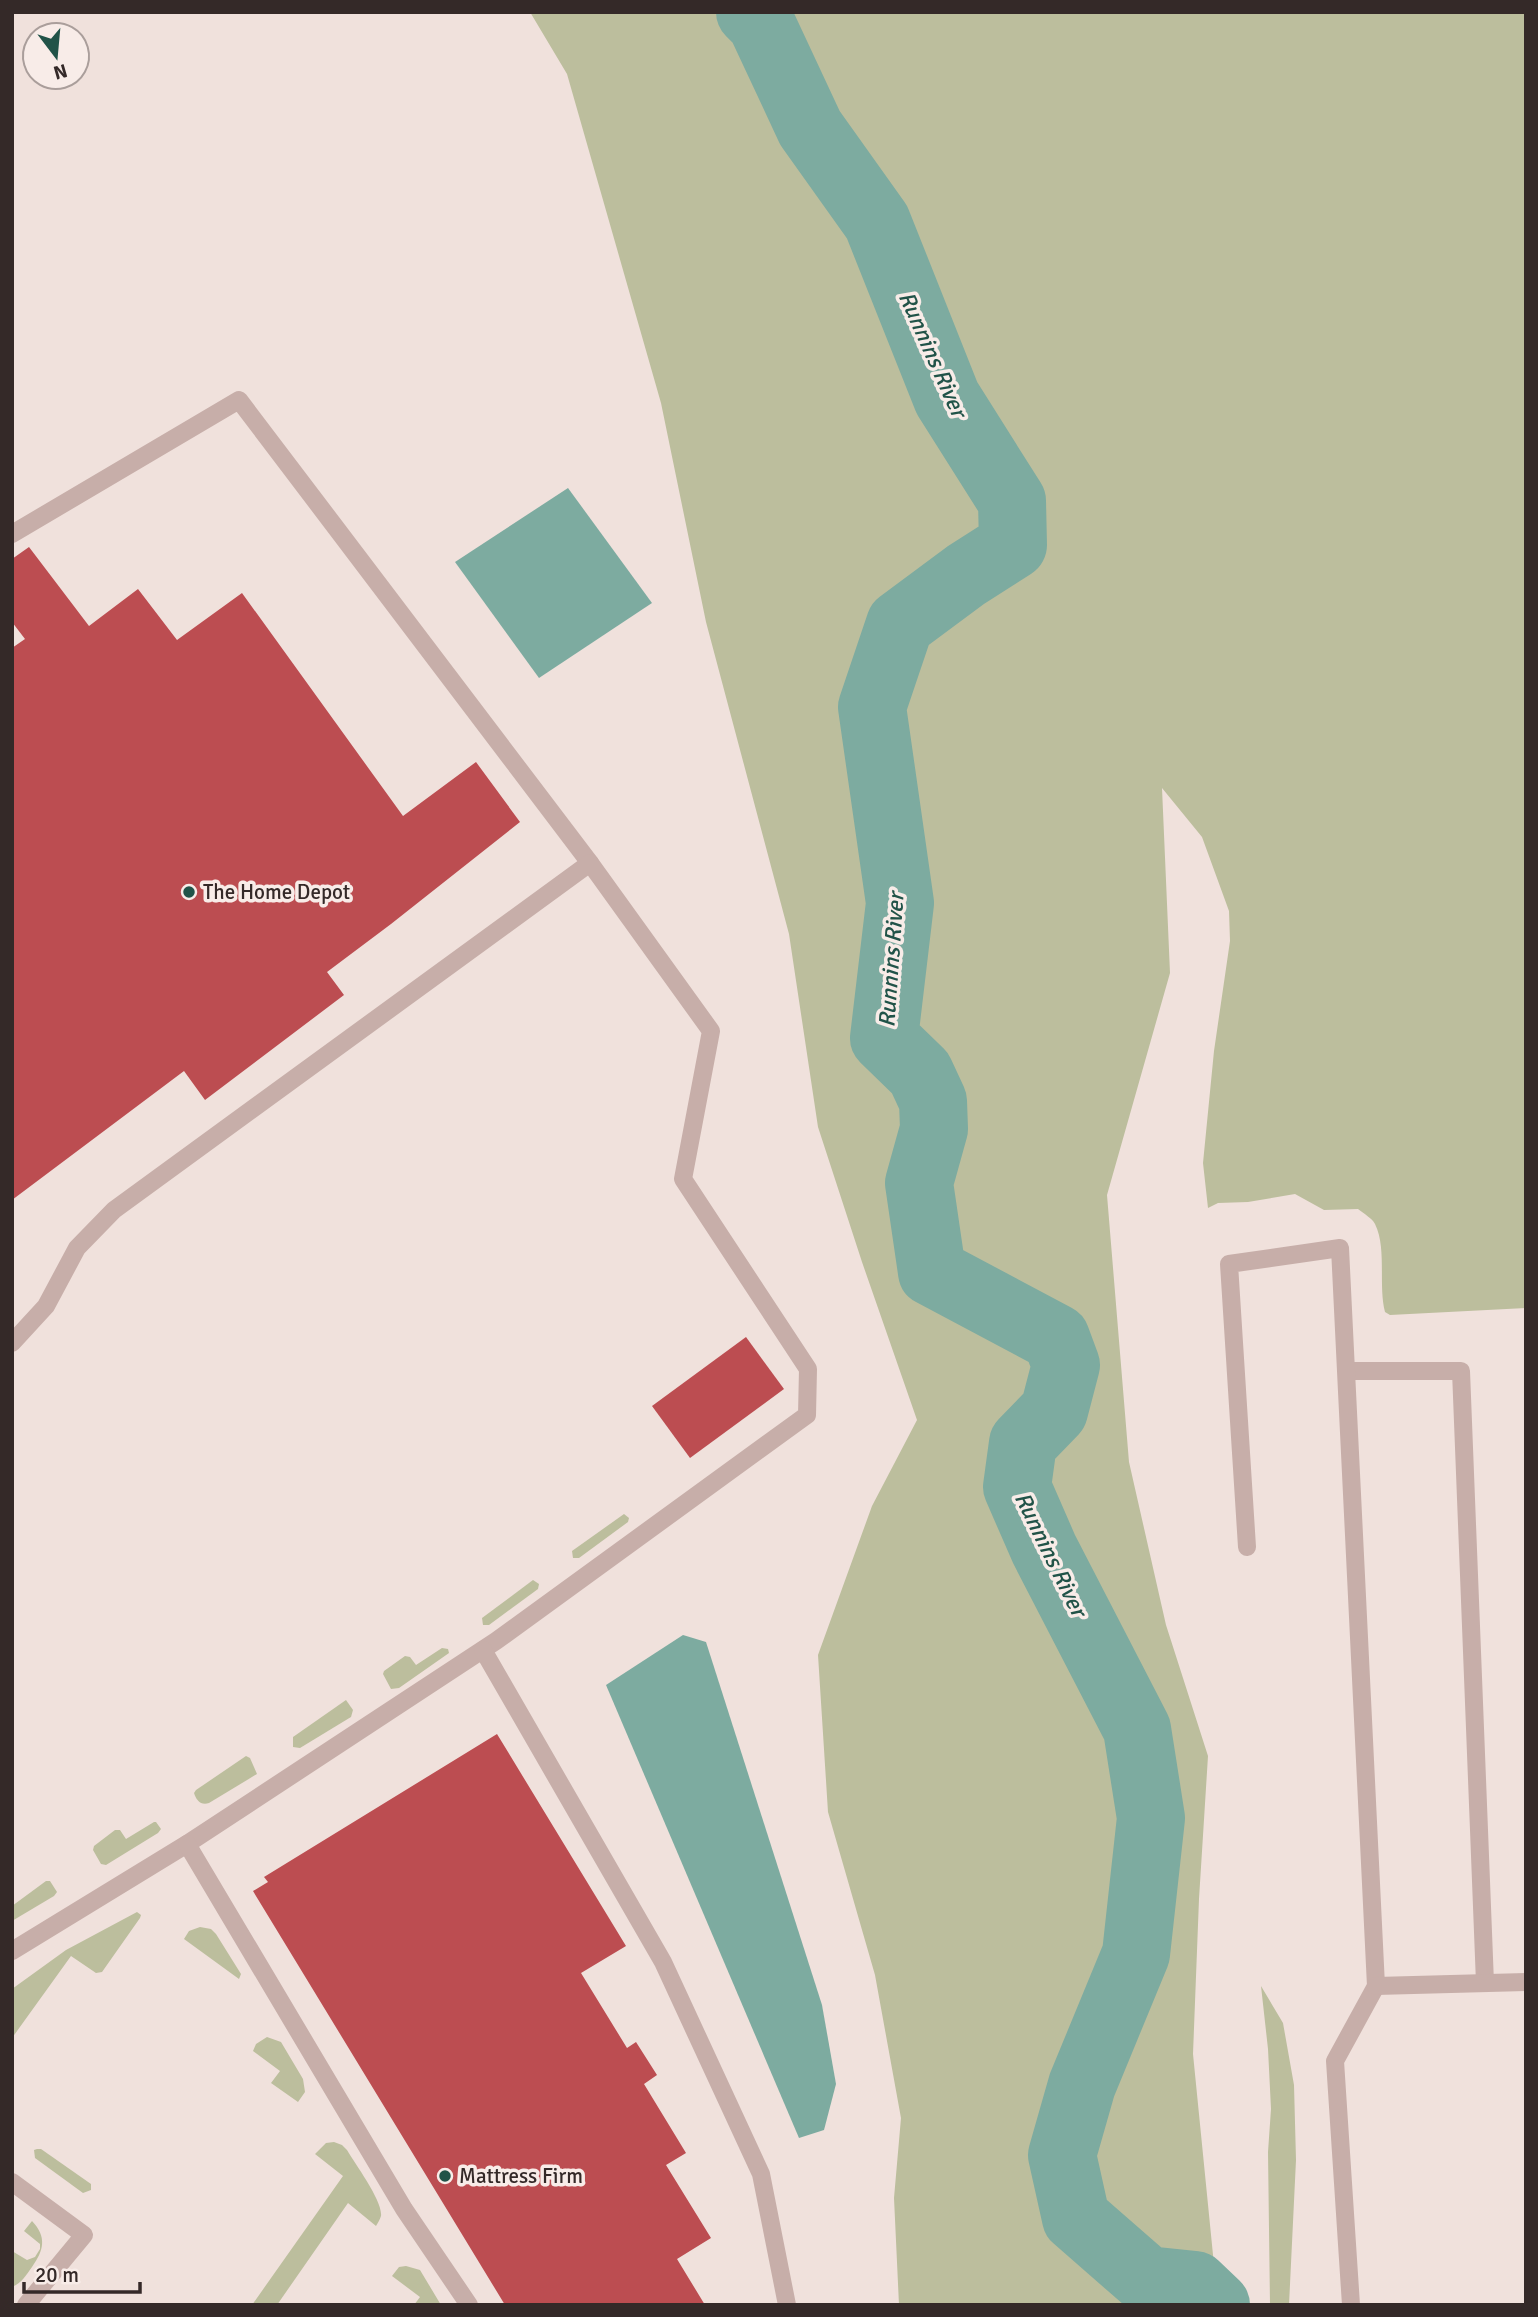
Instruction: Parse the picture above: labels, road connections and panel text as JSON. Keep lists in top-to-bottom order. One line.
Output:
{"water":["Runnins River"],"places":["The Home Depot","Mattress Firm"],"scale_bar":"20 m","north":"bottom"}
